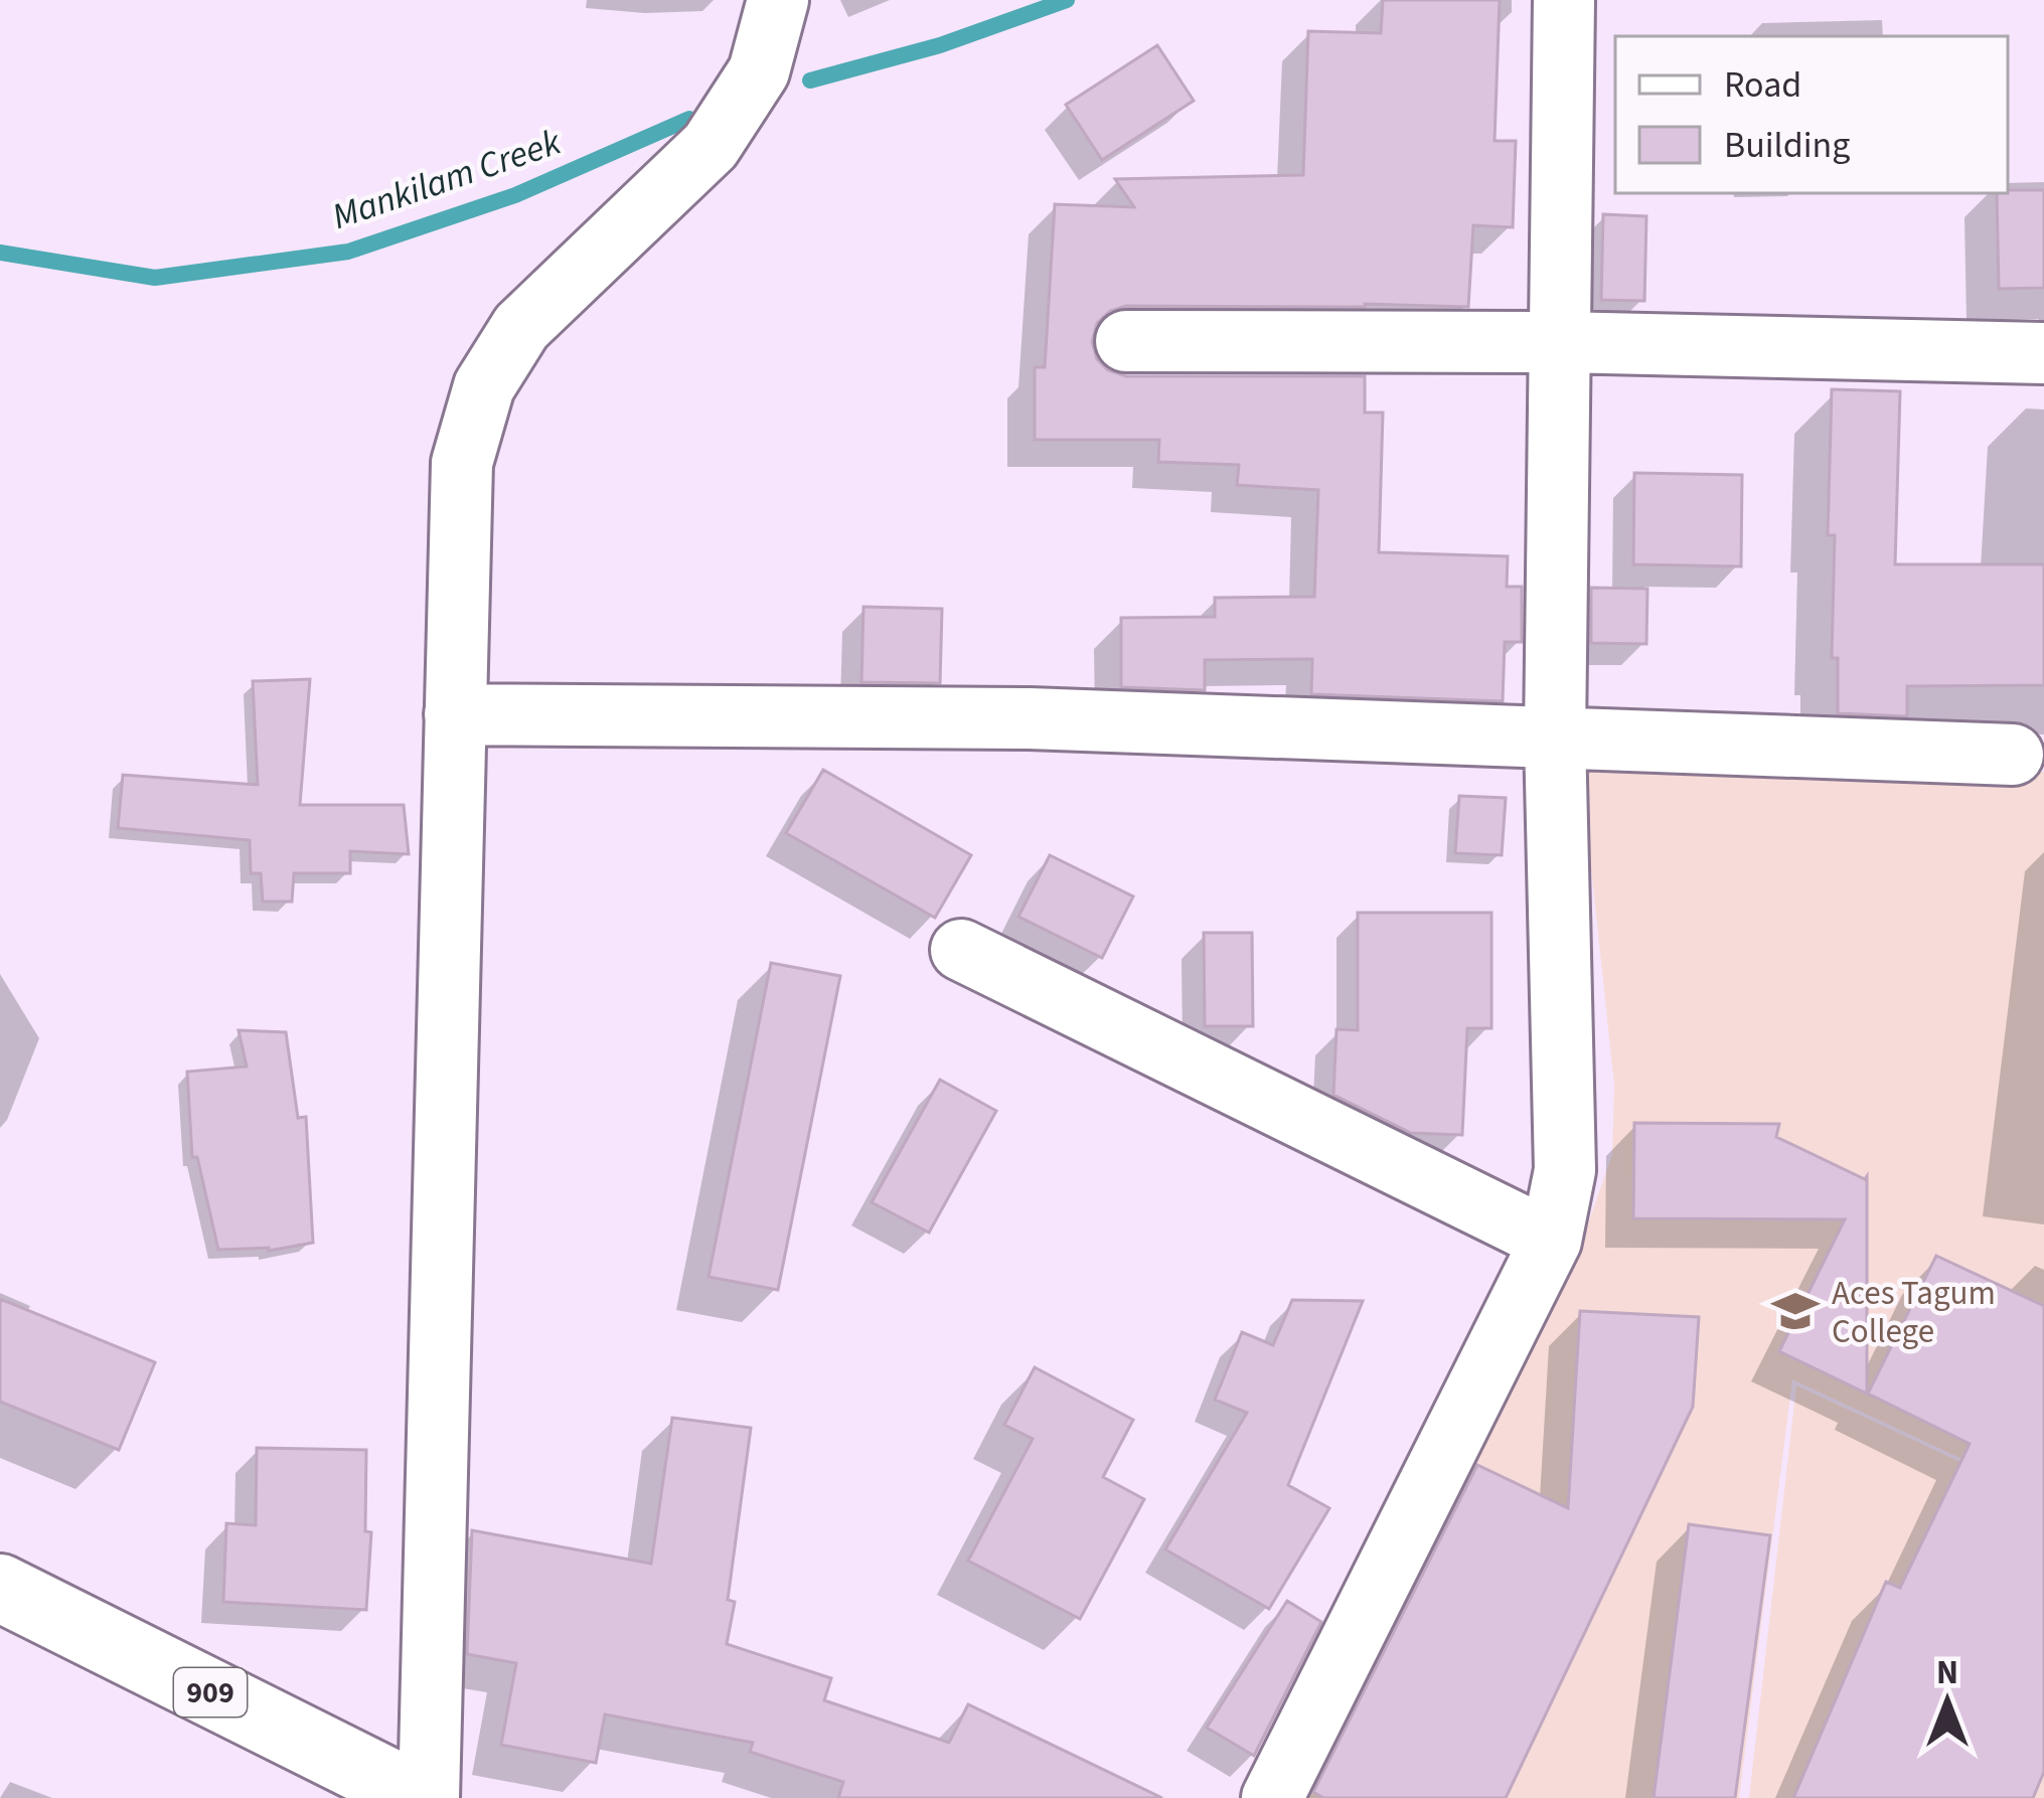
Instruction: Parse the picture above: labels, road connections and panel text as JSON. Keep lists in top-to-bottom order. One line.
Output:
{"streets":{"highway":["909"]},"water":["Mankilam Creek"],"places":{"school or university":["Aces Tagum College"]},"legend":["Road","Building"],"north":"top"}
